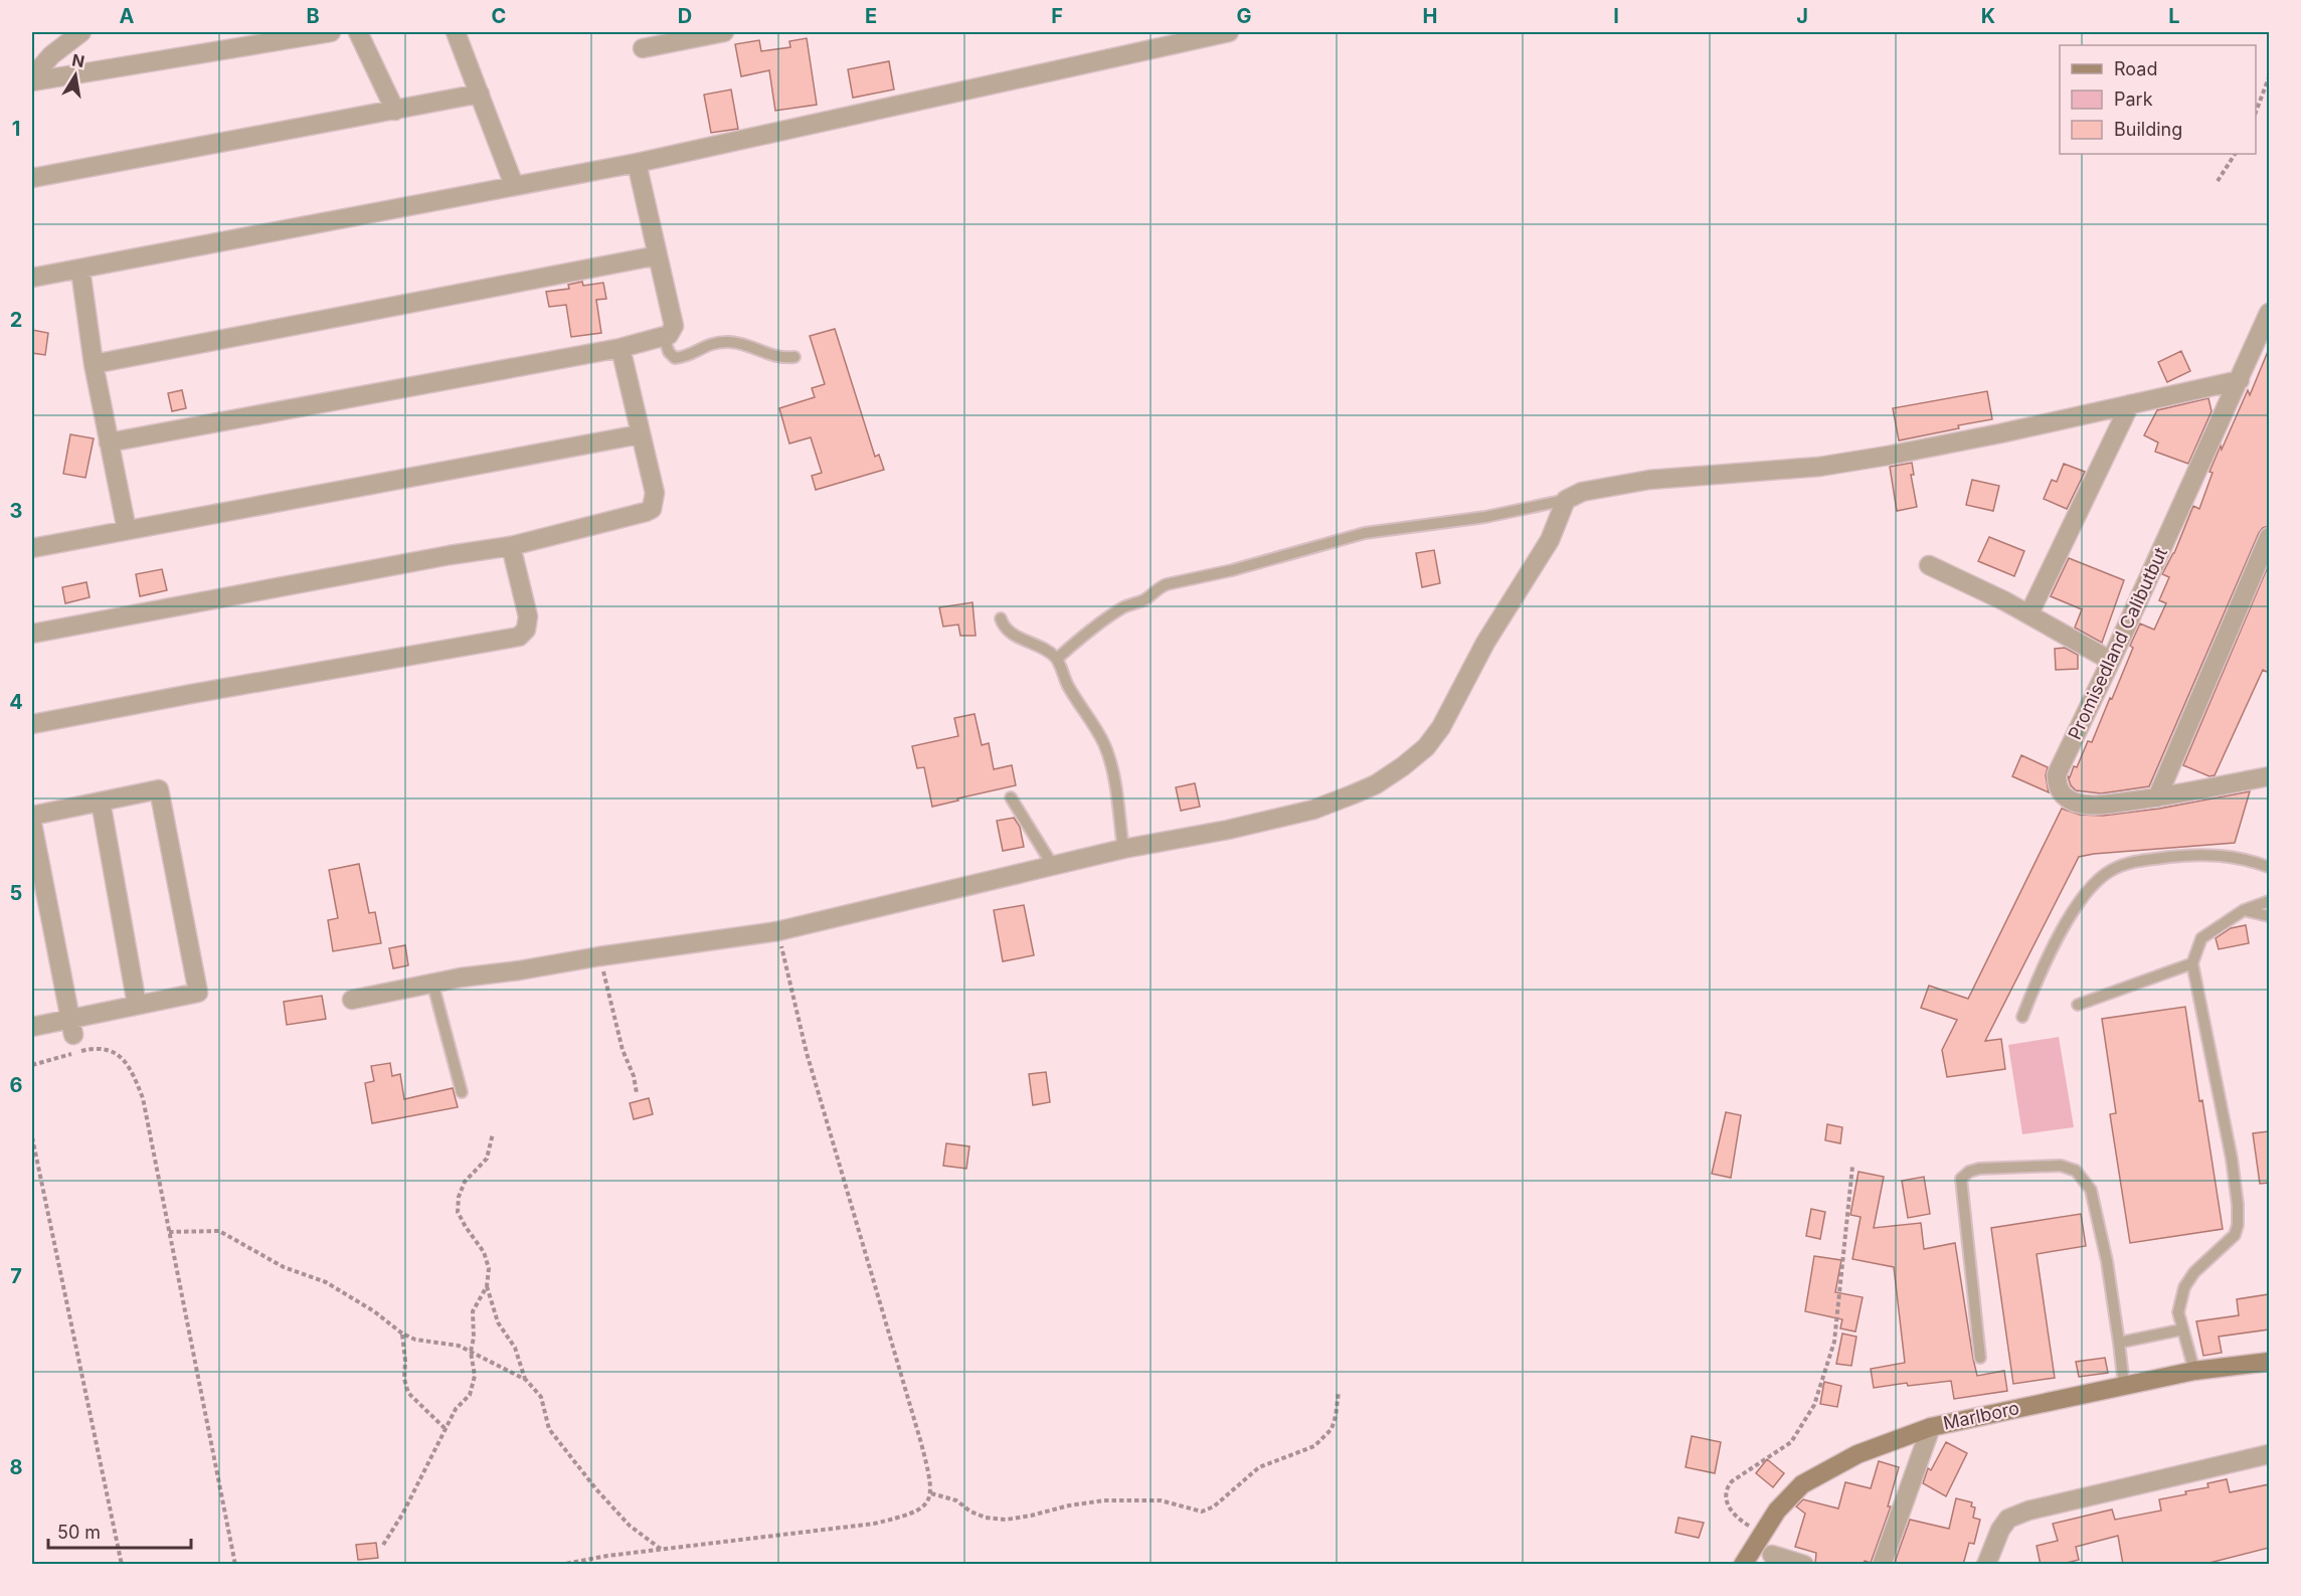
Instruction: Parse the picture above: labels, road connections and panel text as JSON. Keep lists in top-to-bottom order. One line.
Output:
{"streets":{"street":["Promisedland Calibutbut","Marlboro"]},"legend":["Road","Park","Building"],"scale_bar":"50 m","north":"top","grid":{"columns":["A","B","C","D","E","F","G","H","I","J","K","L"],"rows":["1","2","3","4","5","6","7","8"]}}
